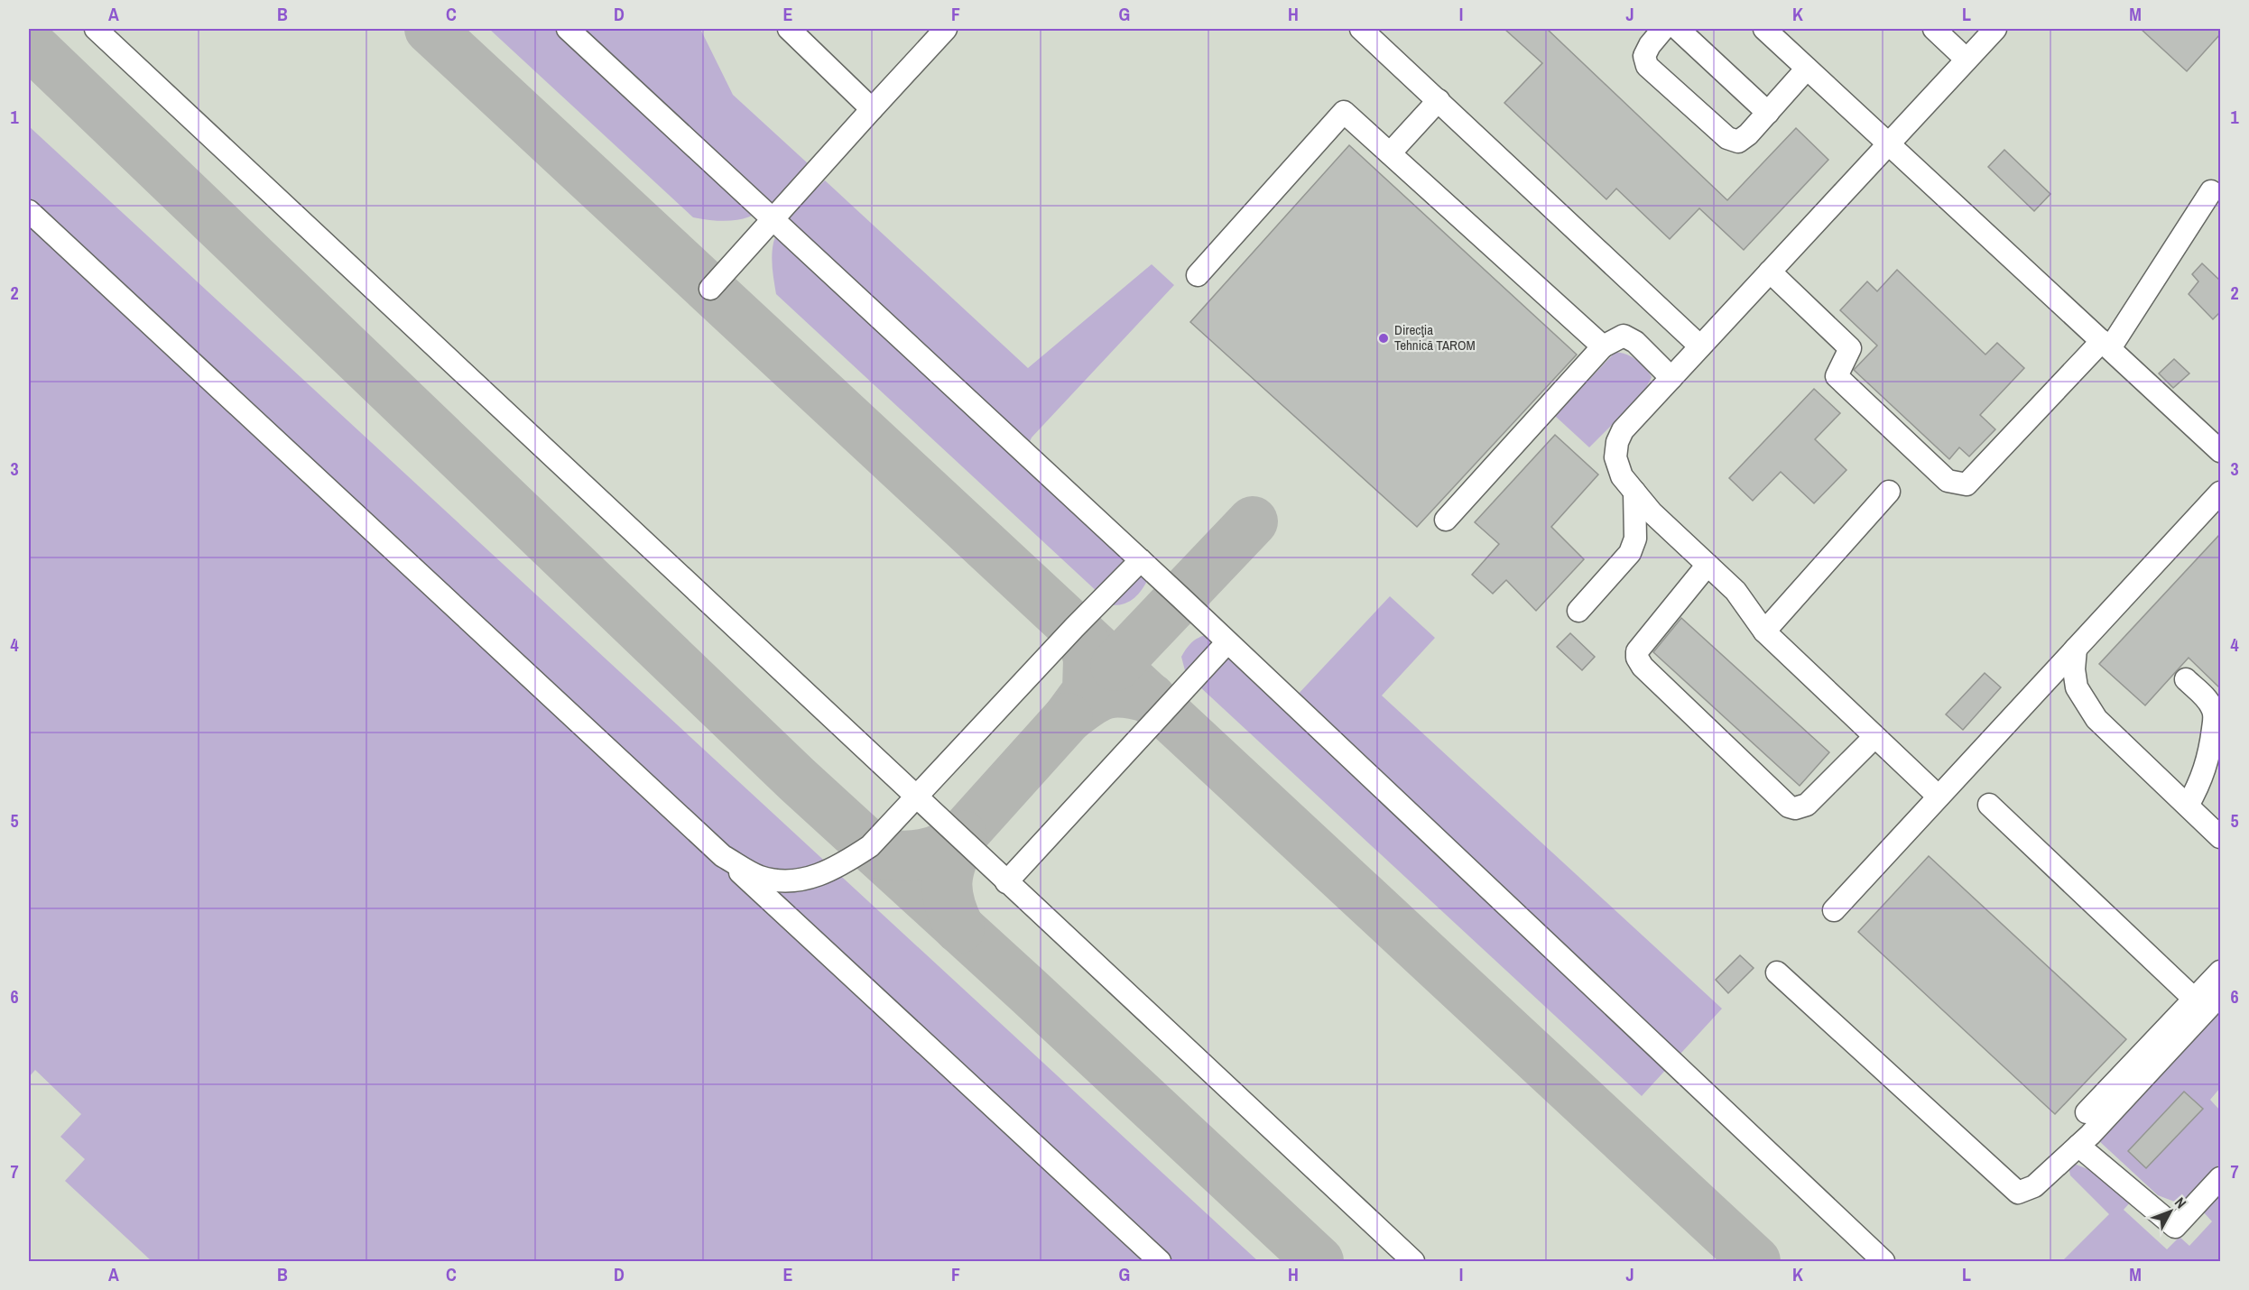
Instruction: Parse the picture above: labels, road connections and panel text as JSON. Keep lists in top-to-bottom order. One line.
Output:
{"places":["Direcţia Tehnică TAROM"],"north":"top right","grid":{"columns":["A","B","C","D","E","F","G","H","I","J","K","L","M"],"rows":["1","2","3","4","5","6","7"]}}
